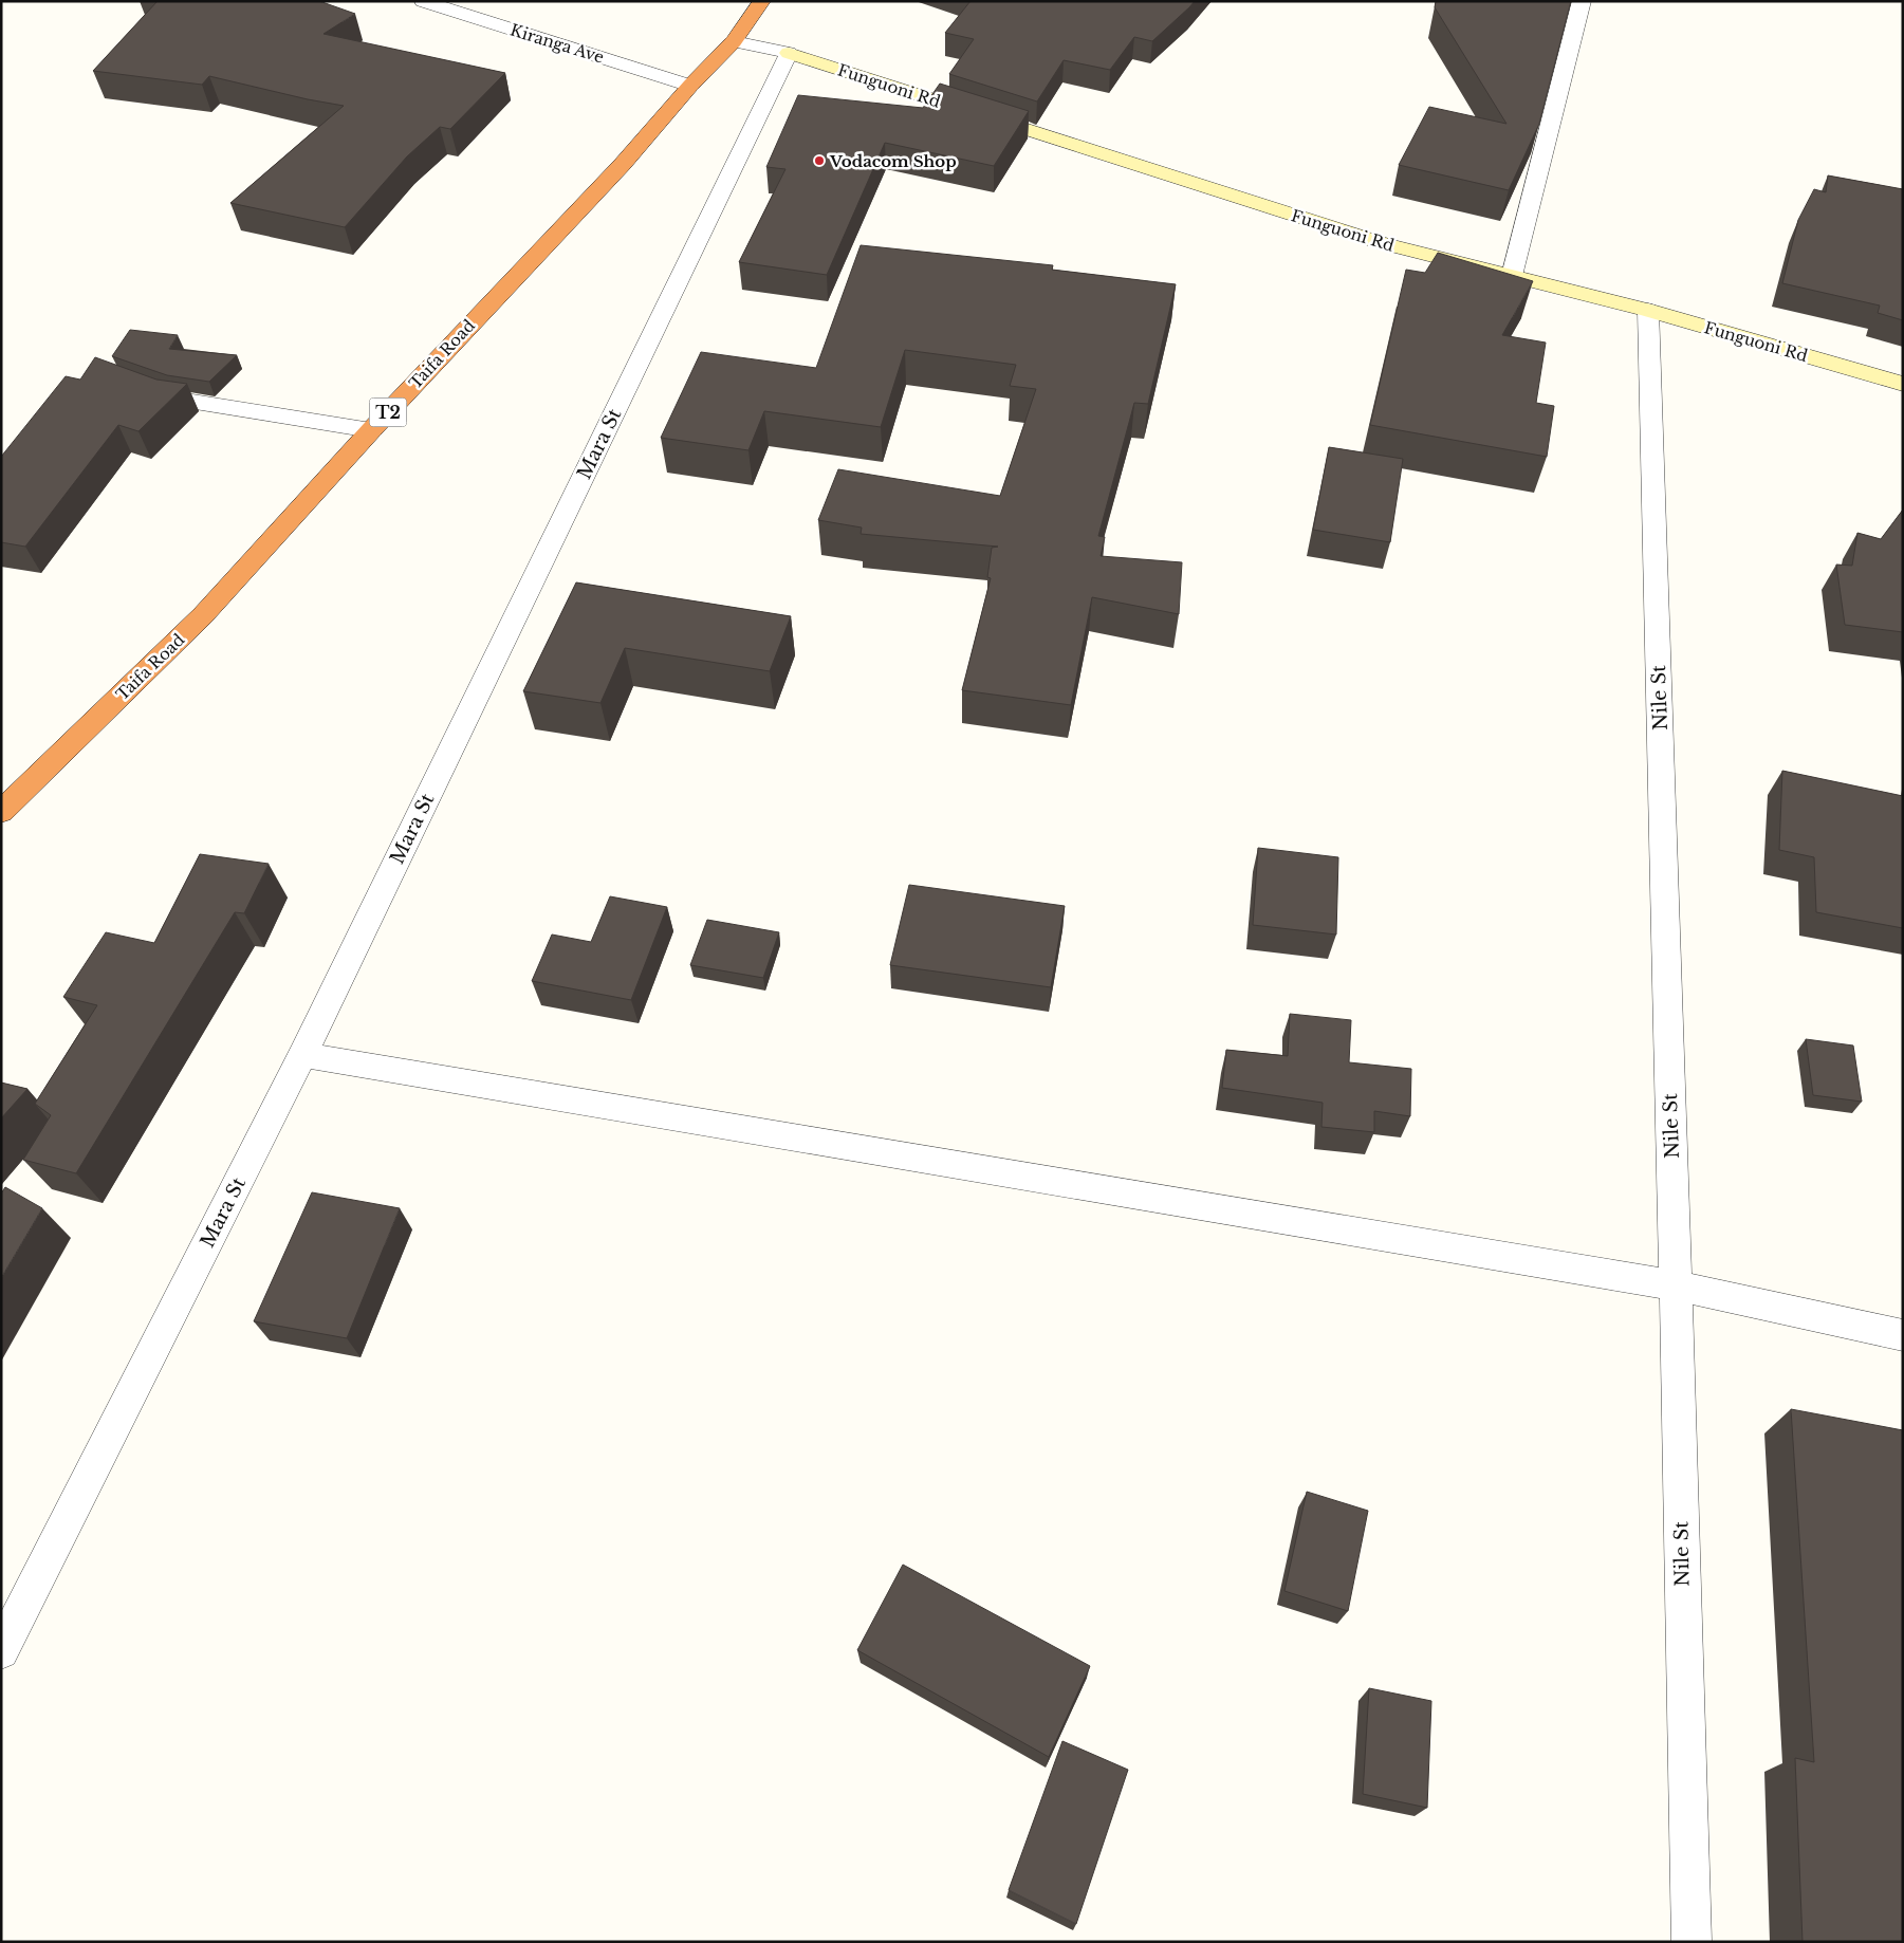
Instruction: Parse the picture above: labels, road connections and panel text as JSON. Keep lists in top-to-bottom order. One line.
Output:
{"streets":{"highway":["Taifa Road","T2"],"street":["Kiranga Ave","Funguoni Rd","Mara St","Nile St"]},"crossings":[["Kiranga Ave","Taifa Road"],["Funguoni Rd","Mara St"],["Funguoni Rd","Nile St"]],"places":["Vodacom Shop"]}
